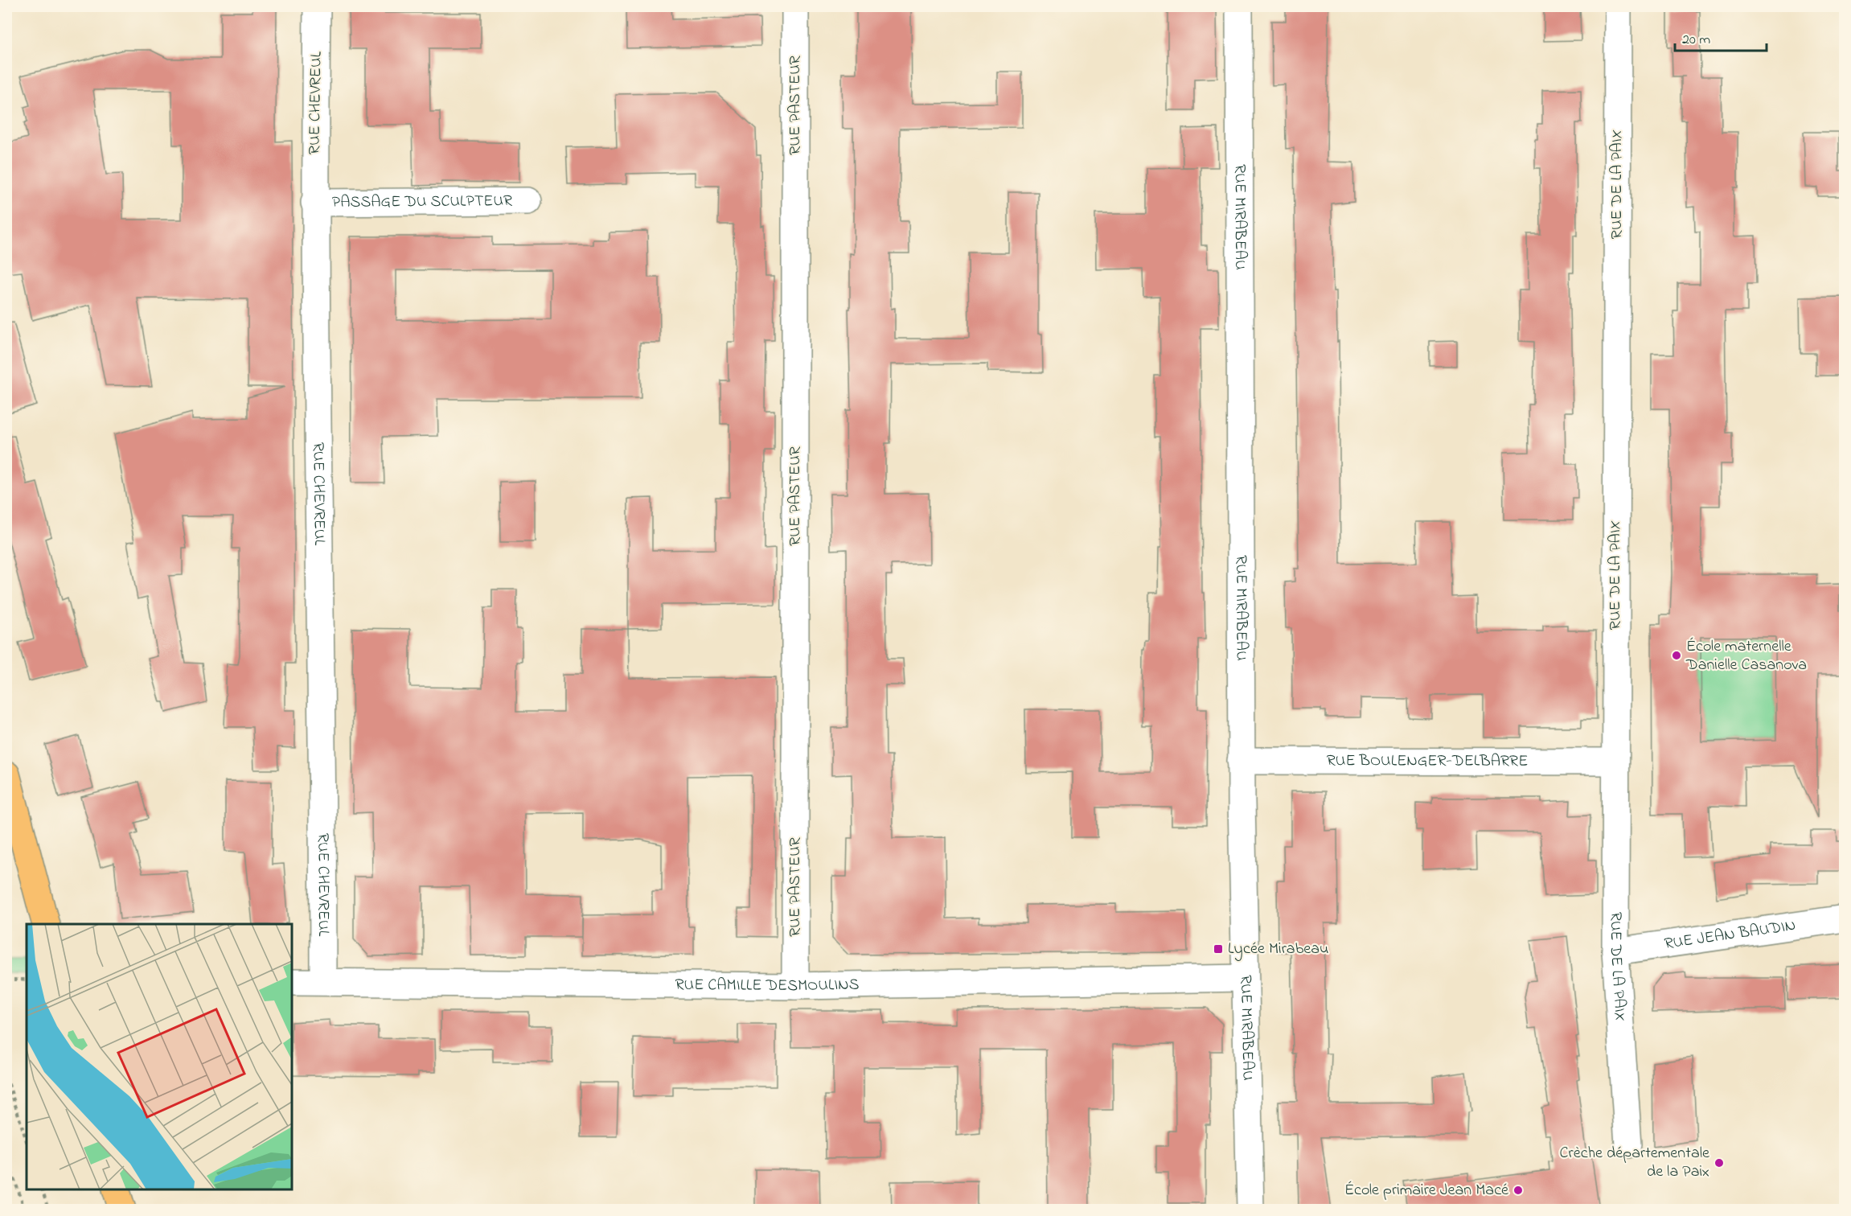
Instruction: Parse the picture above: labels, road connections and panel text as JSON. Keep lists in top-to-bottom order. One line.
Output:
{"streets":{"street":["RUE CHEVREUL","RUE PASTEUR","RUE DE LA PAIX","PASSAGE DU SCULPTEUR","RUE MIRABEAU","RUE BOULENGER-DELBARRE","RUE JEAN BAUDIN","RUE CAMILLE DESMOULINS"]},"crossings":[["RUE CHEVREUL","PASSAGE DU SCULPTEUR"],["RUE CHEVREUL","RUE CAMILLE DESMOULINS"],["RUE PASTEUR","RUE CAMILLE DESMOULINS"],["RUE DE LA PAIX","RUE BOULENGER-DELBARRE"],["RUE DE LA PAIX","RUE JEAN BAUDIN"],["RUE MIRABEAU","RUE BOULENGER-DELBARRE"],["RUE MIRABEAU","RUE CAMILLE DESMOULINS"]],"places":{"other":["École maternelle Danielle Casanova","Crèche départementale de la Paix","École primaire Jean Macé"],"transit":["Lycée Mirabeau"]},"scale_bar":"20 m"}
